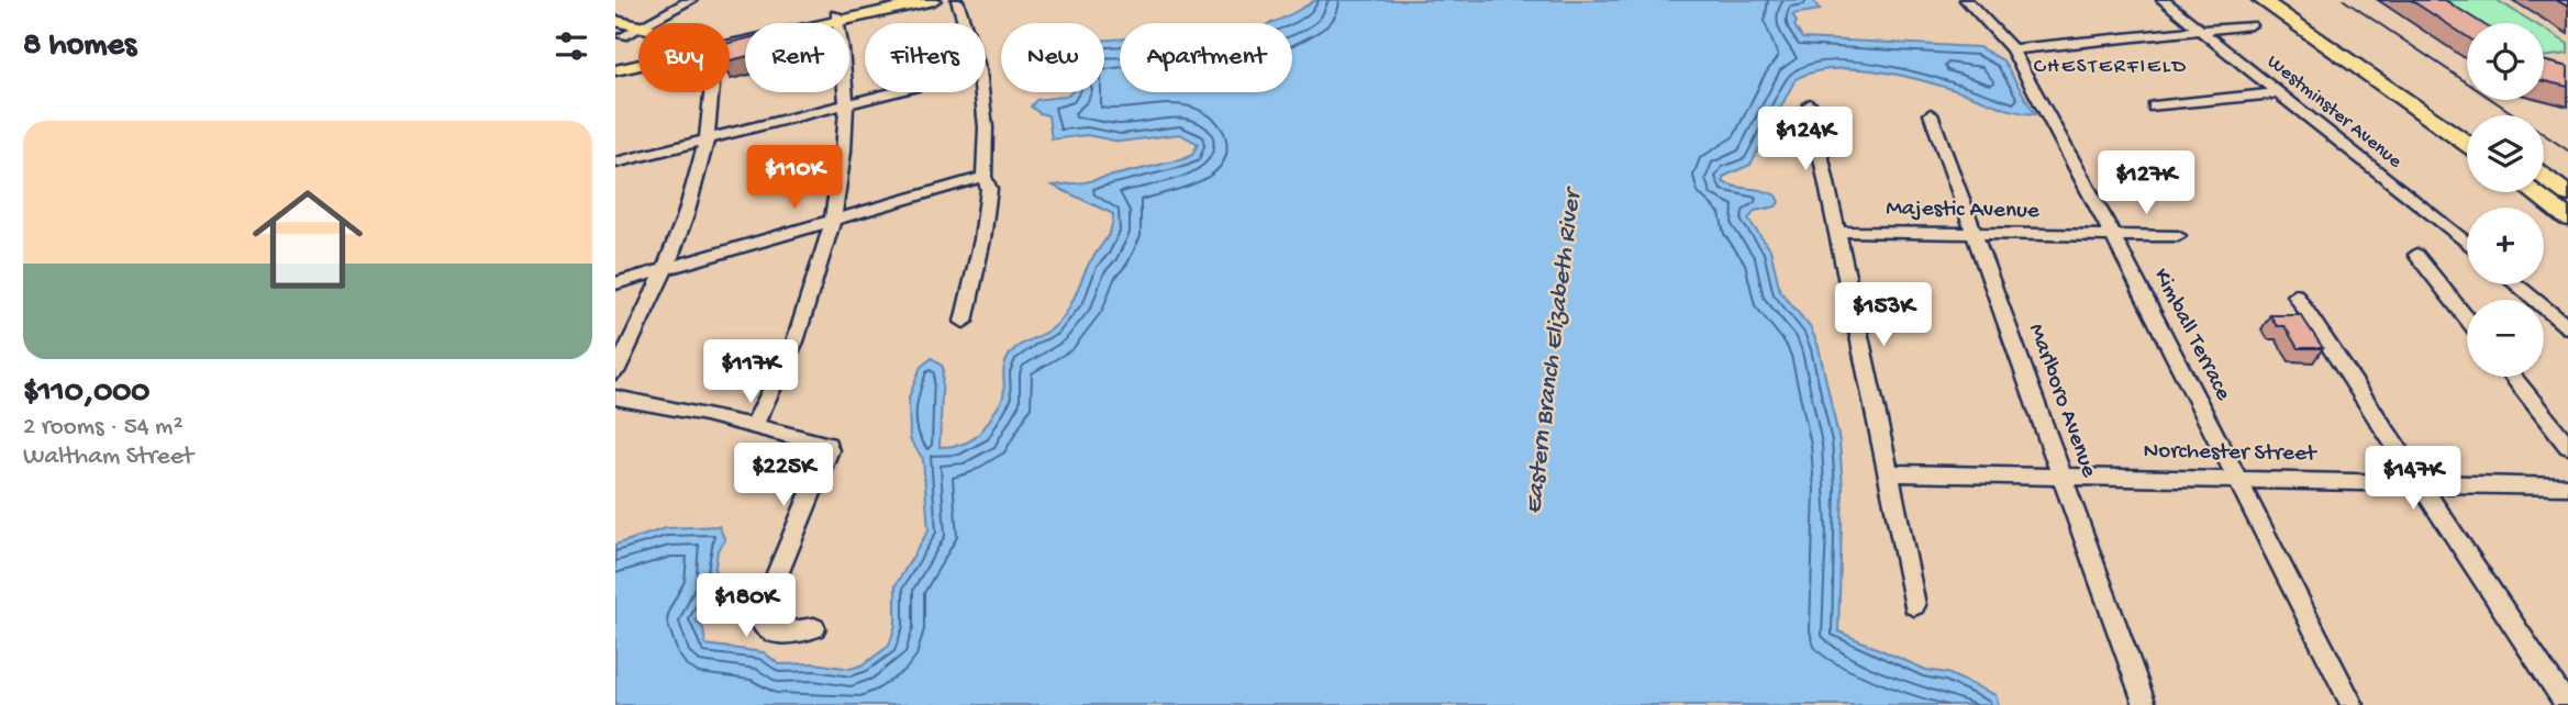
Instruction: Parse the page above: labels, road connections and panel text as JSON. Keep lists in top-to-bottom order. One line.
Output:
{"streets":{"street":["Westminster Avenue","Majestic Avenue","Kimball Terrace","Marlboro Avenue","Norchester Street"]},"crossings":[["Majestic Avenue","Kimball Terrace"],["Majestic Avenue","Marlboro Avenue"],["Kimball Terrace","Norchester Street"],["Marlboro Avenue","Norchester Street"]],"districts":["CHESTERFIELD"],"water":["Eastern Branch Elizabeth River"],"page":{"heading":"8 homes","map_buttons":["+","−"],"chip":["Buy","Rent","Filters","New","Apartment"],"list":[{"name":"$110,000","note":"2 rooms · 54 m² · Waltham Street"}],"price":["$124K","$110K","$127K","$153K","$117K","$225K","$147K","$180K"]}}
